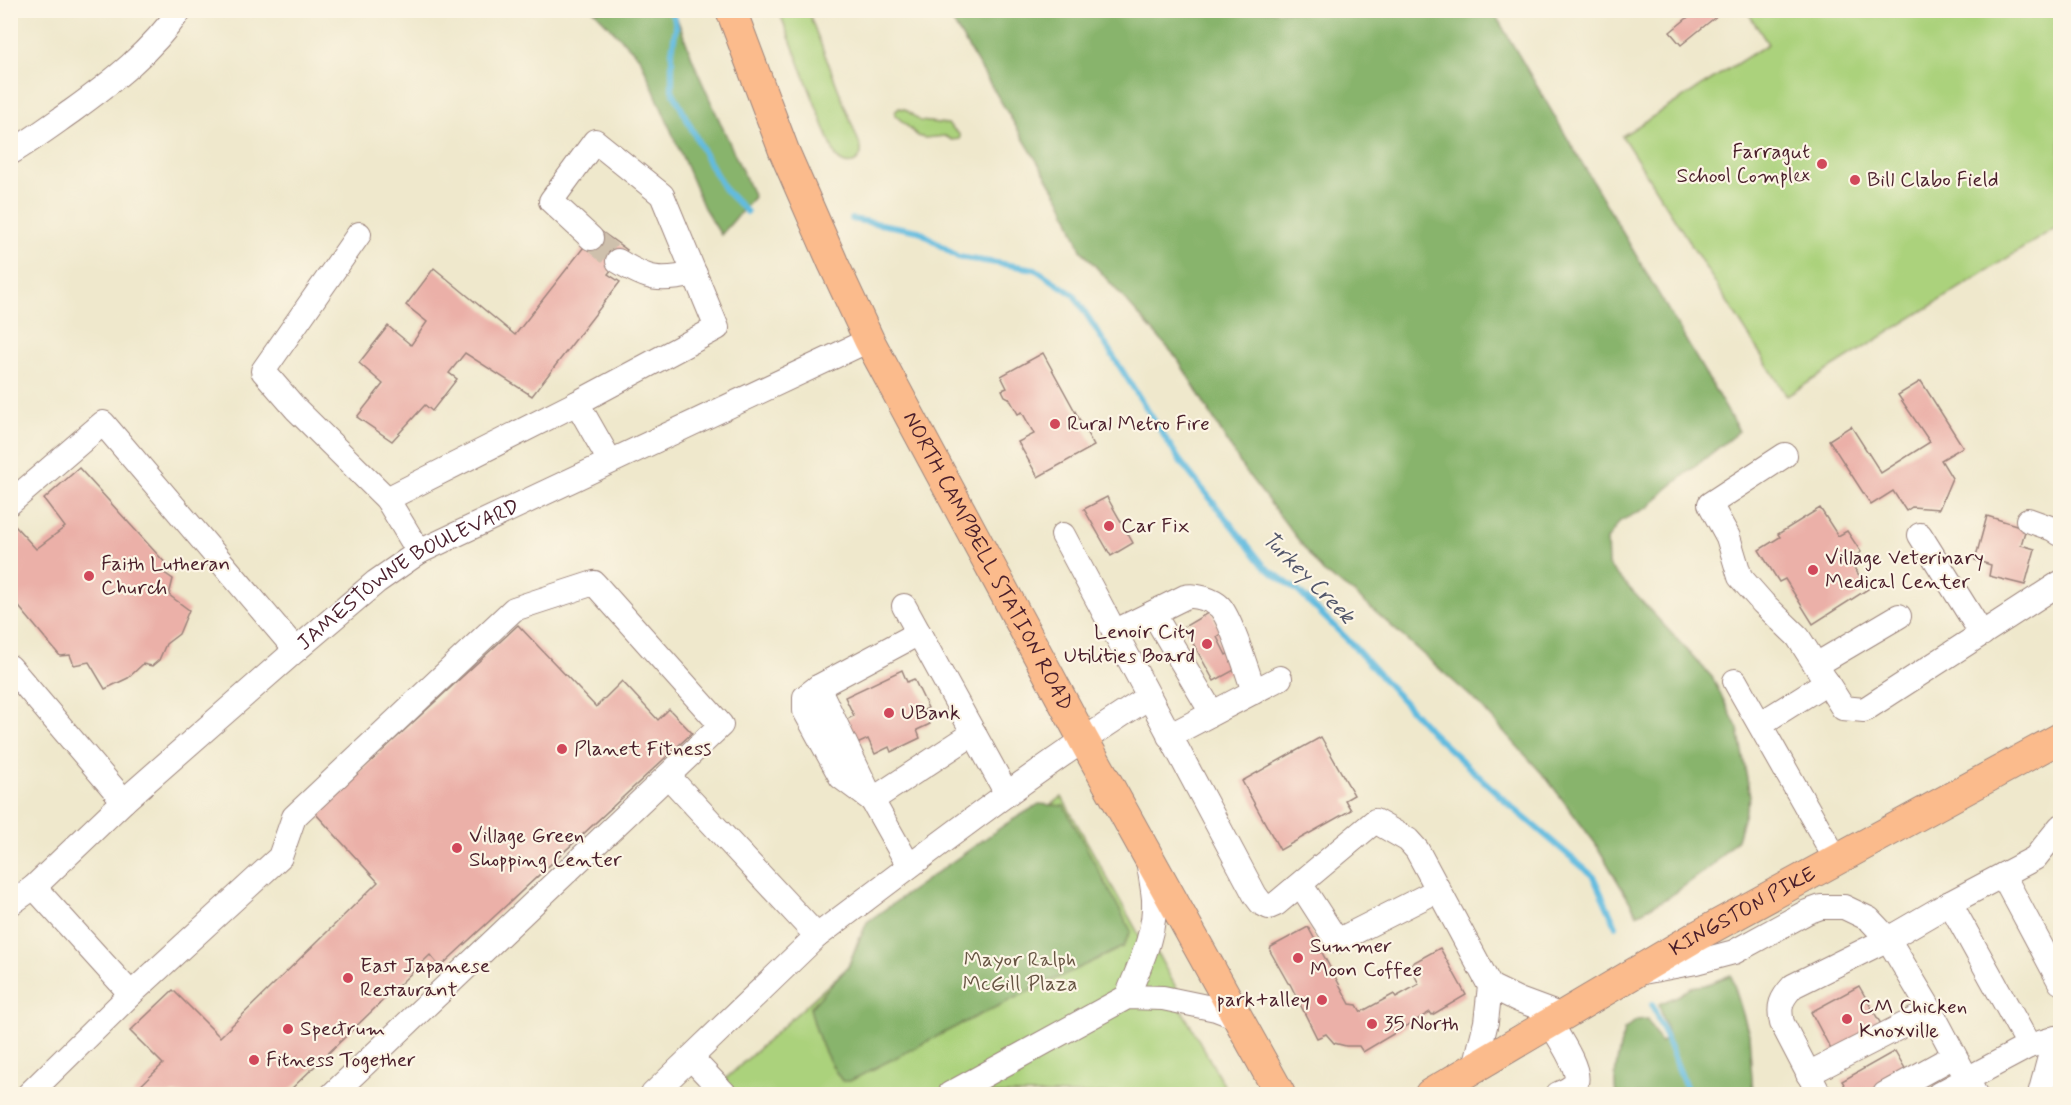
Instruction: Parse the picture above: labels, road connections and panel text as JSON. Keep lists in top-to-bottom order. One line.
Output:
{"streets":{"main road":["NORTH CAMPBELL STATION ROAD","KINGSTON PIKE"],"street":["JAMESTOWNE BOULEVARD"]},"crossings":[["NORTH CAMPBELL STATION ROAD","JAMESTOWNE BOULEVARD"]],"water":["Turkey Creek"],"parks":["Mayor Ralph McGill Plaza"],"places":["Farragut School Complex","Bill Clabo Field","Rural Metro Fire","Car Fix","Village Veterinary Medical Center","Faith Lutheran Church","Lenoir City Utilities Board","UBank","Planet Fitness","Village Green Shopping Center","Summer Moon Coffee","East Japanese Restaurant","park+alley","CM Chicken Knoxville","35 North","Spectrum","Fitness Together"]}
